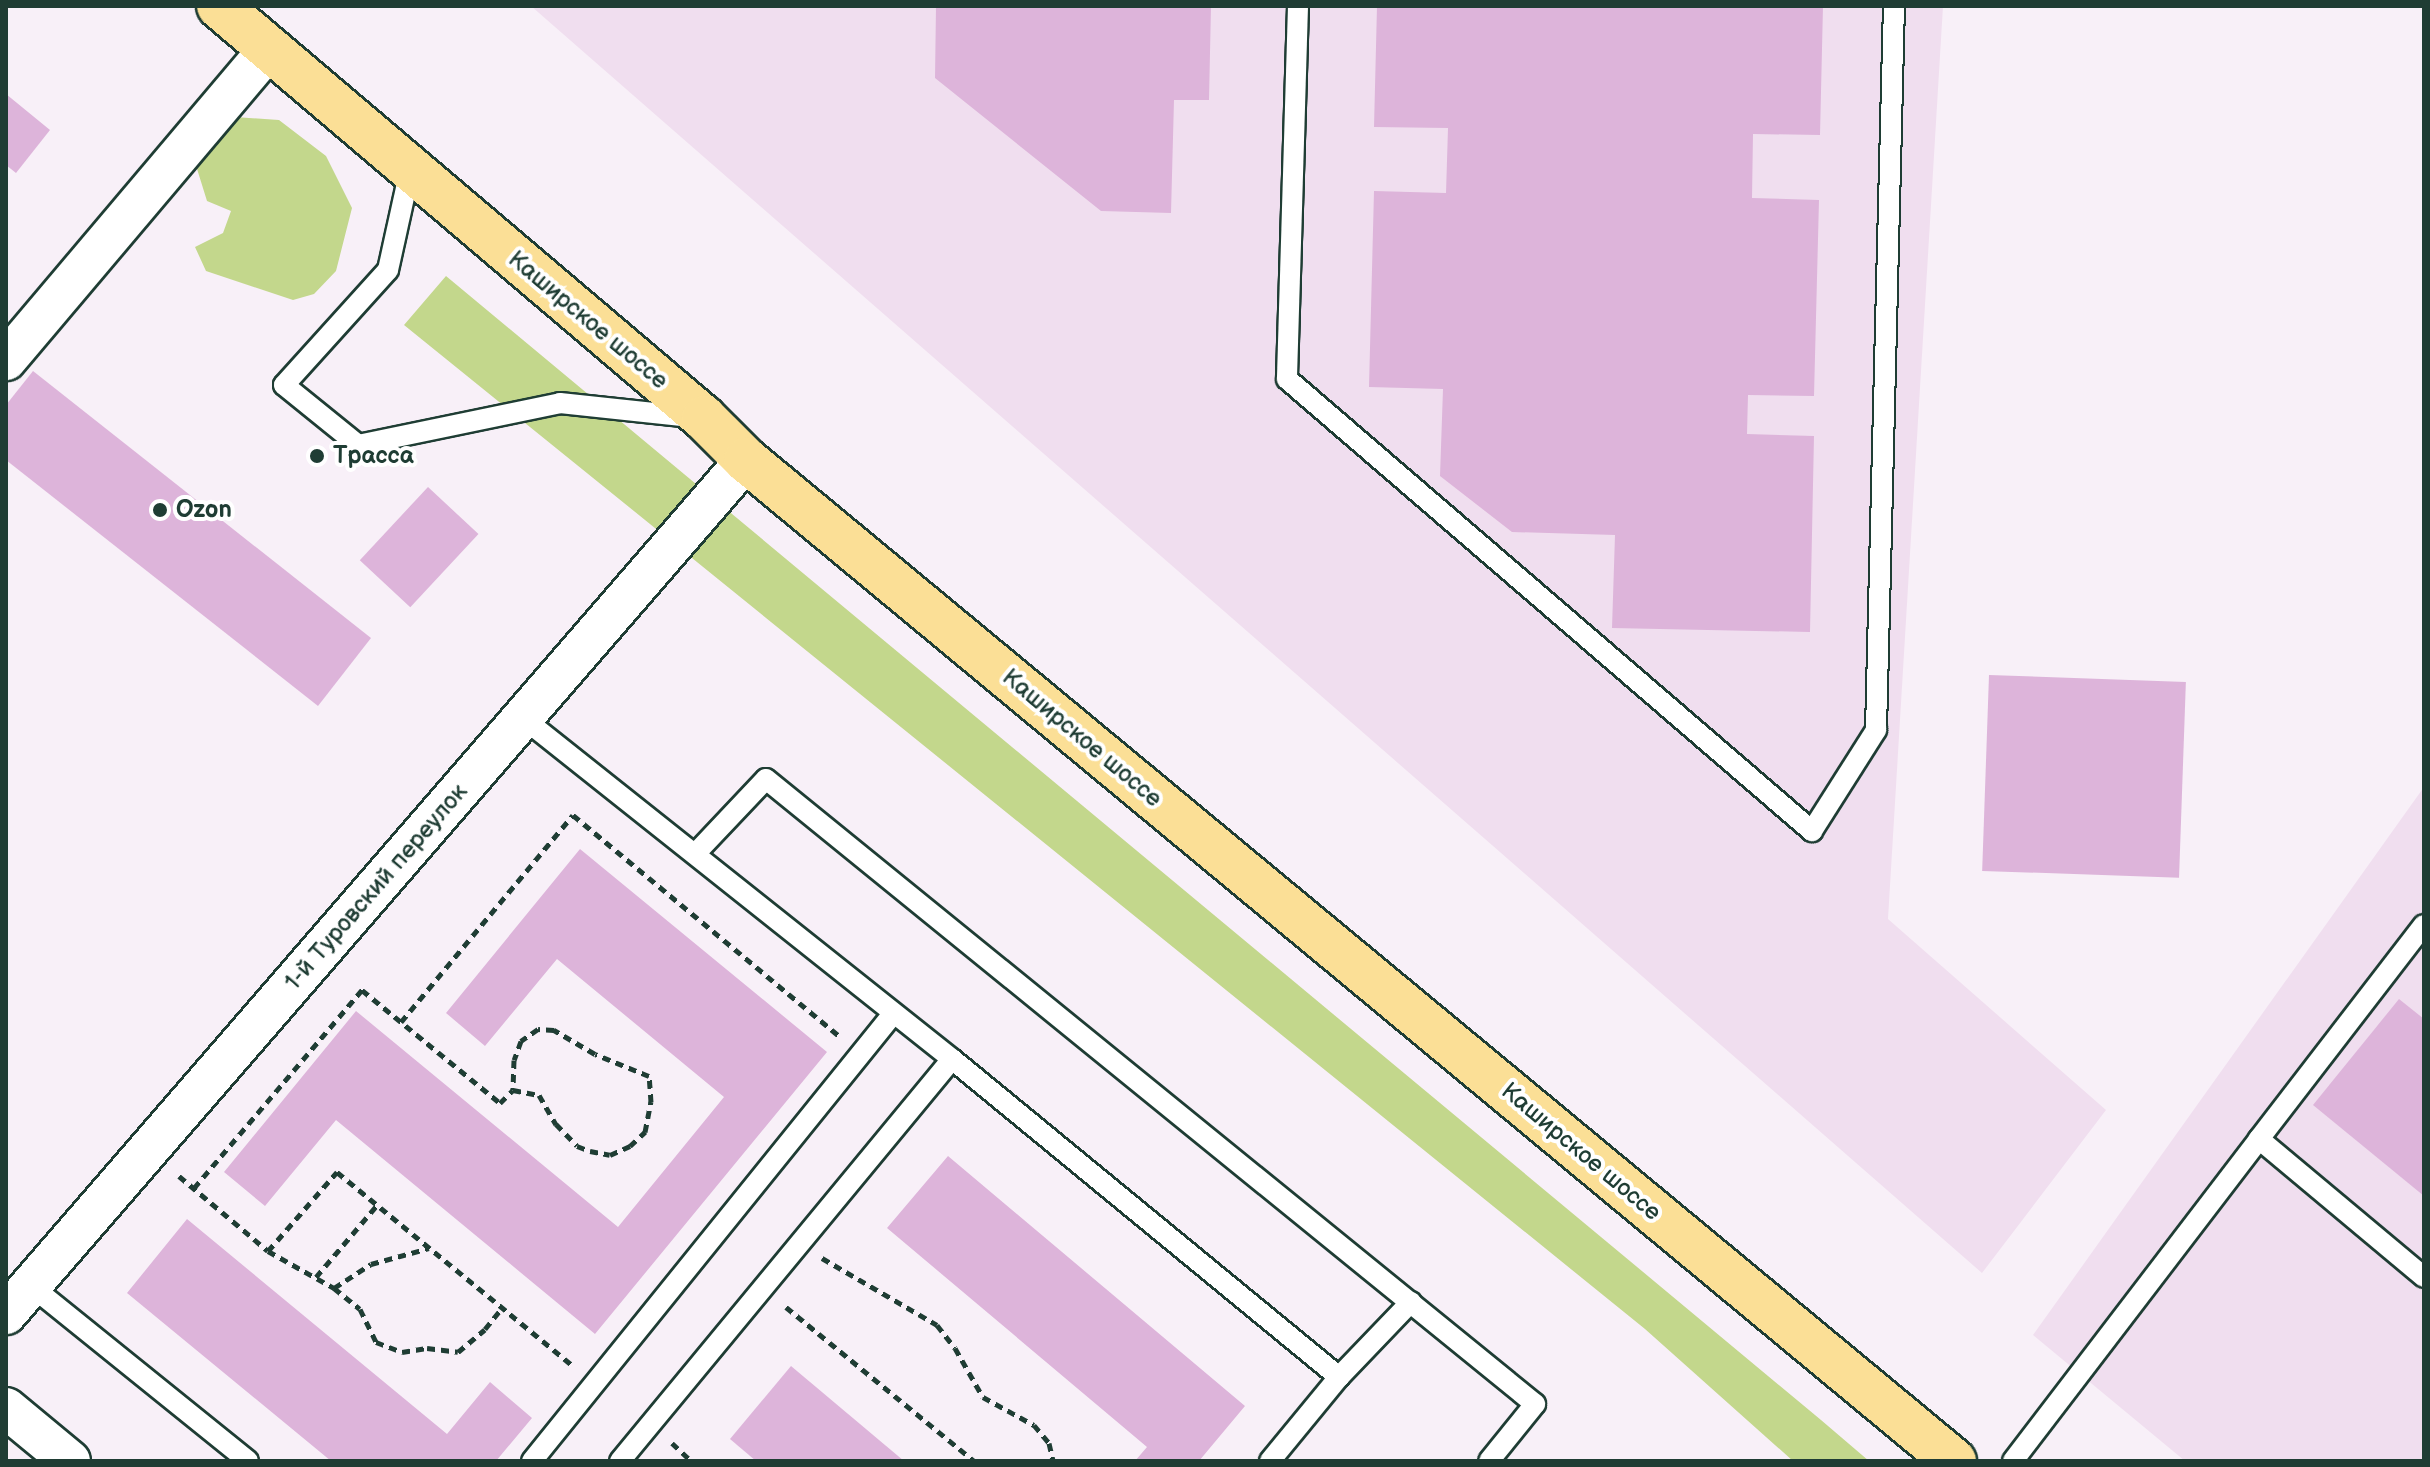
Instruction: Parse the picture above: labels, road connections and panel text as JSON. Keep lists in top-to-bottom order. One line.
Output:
{"streets":{"main road":["Каширское шоссе"],"street":["1-й Туровский переулок"]},"crossings":[["Каширское шоссе","1-й Туровский переулок"]],"places":["Трасса","Ozon"]}
